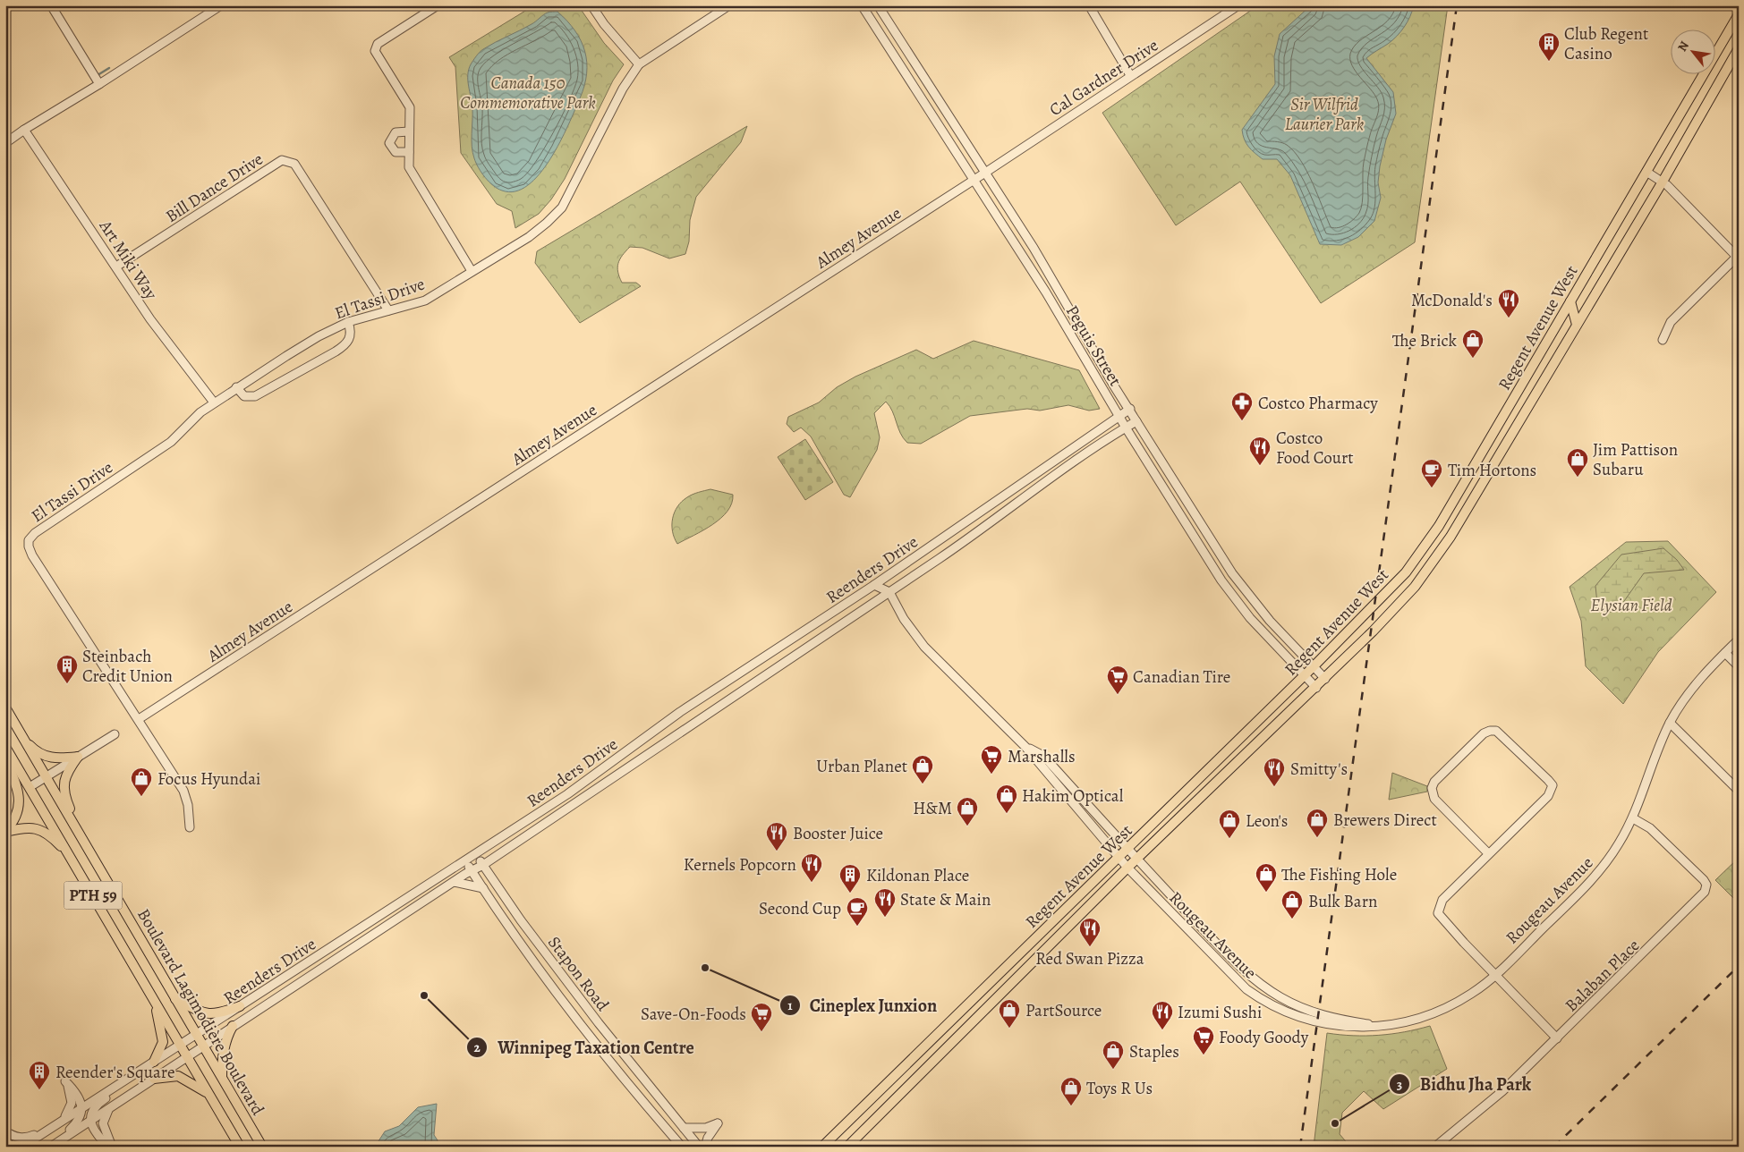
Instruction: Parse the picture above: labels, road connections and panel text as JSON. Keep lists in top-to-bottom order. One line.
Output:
{"streets":{"main road":["Regent Avenue West","PTH 59","Boulevard Lagimodière Boulevard"],"street":["Cal Gardner Drive","Bill Dance Drive","Almey Avenue","Art Miki Way","El Tassi Drive","Peguis Street","Reenders Drive","Rougeau Avenue","Stapon Road","Balaban Place"]},"crossings":[["Cal Gardner Drive","Almey Avenue"],["Cal Gardner Drive","Peguis Street"],["Bill Dance Drive","Art Miki Way"],["Bill Dance Drive","El Tassi Drive"],["Almey Avenue","El Tassi Drive"],["Almey Avenue","Peguis Street"],["Art Miki Way","El Tassi Drive"],["Regent Avenue West","Peguis Street"],["Regent Avenue West","Rougeau Avenue"],["Peguis Street","Reenders Drive"],["Reenders Drive","Stapon Road"],["Reenders Drive","Boulevard Lagimodière Boulevard"],["Rougeau Avenue","Balaban Place"]],"parks":["Canada 150 Commemorative Park","Sir Wilfrid Laurier Park","Elysian Field"],"places":{"building":["Club Regent Casino","Steinbach Credit Union","Kildonan Place","Reender's Square"],"restaurant":["McDonald's","Costco Food Court","Smitty's","Booster Juice","Kernels Popcorn","State & Main","Red Swan Pizza","Izumi Sushi"],"shop":["The Brick","Jim Pattison Subaru","Urban Planet","Focus Hyundai","Hakim Optical","H&M","Brewers Direct","Leon's","The Fishing Hole","Bulk Barn","PartSource","Staples","Toys R Us"],"pharmacy":["Costco Pharmacy"],"cafe":["Tim Hortons","Second Cup"],"supermarket":["Canadian Tire","Marshalls","Save-On-Foods","Foody Goody"],"other":["Cineplex Junxion","Winnipeg Taxation Centre","Bidhu Jha Park"]},"north":"top left"}
